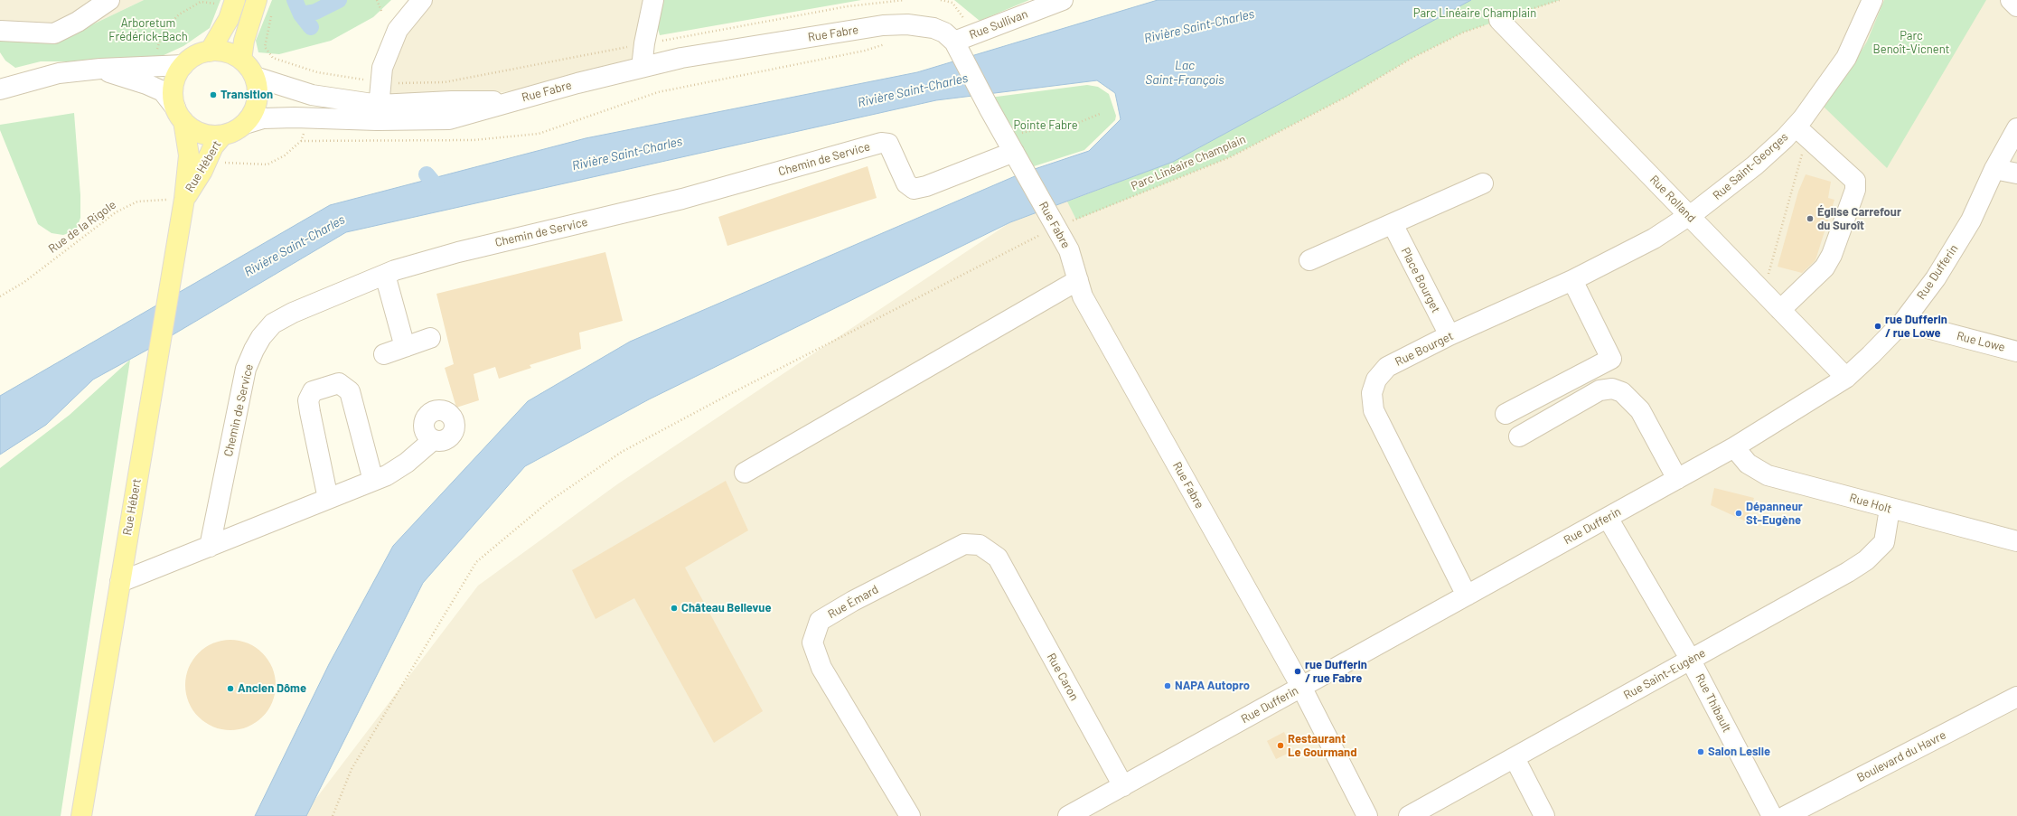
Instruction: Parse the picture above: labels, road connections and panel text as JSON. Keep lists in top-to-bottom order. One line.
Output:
{"streets":{"main road":["Rue Hébert"],"street":["Rue Sullivan","Rue Fabre","Chemin de Service","Rue Saint-Georges","Rue Rolland","Rue Dufferin","Place Bourget","Rue Lowe","Rue Bourget","Rue Holt","Rue Émard","Rue Saint-Eugène","Rue Caron","Rue Thibault","Boulevard du Havre"],"path":["Parc Linéaire Champlain","Rue de la Rigole"]},"crossings":[["Rue Sullivan","Rue Fabre"],["Rue Fabre","Chemin de Service"],["Rue Fabre","Parc Linéaire Champlain"],["Rue Fabre","Rue Hébert"],["Rue Fabre","Rue Dufferin"],["Parc Linéaire Champlain","Rue Rolland"],["Rue Hébert","Rue de la Rigole"],["Rue Saint-Georges","Rue Rolland"],["Rue Saint-Georges","Rue Bourget"],["Rue Rolland","Rue Dufferin"],["Rue Rolland","Rue Bourget"],["Rue Dufferin","Rue Lowe"],["Rue Dufferin","Rue Bourget"],["Rue Dufferin","Rue Holt"],["Rue Dufferin","Rue Caron"],["Rue Dufferin","Rue Thibault"],["Place Bourget","Rue Bourget"],["Rue Holt","Rue Saint-Eugène"],["Rue Émard","Rue Caron"],["Rue Saint-Eugène","Rue Thibault"]],"water":["Rivière Saint-Charles","Lac Saint-François"],"parks":["Parc Linéaire Champlain","Arboretum Frédérick-Bach","Parc Benoît-Vicnent","Pointe Fabre"],"places":["Transition","Église Carrefour du Suroît","rue Dufferin / rue Lowe","Dépanneur St-Eugène","Château Bellevue","rue Dufferin / rue Fabre","NAPA Autopro","Ancien Dôme","Restaurant Le Gourmand","Salon Leslie"]}
